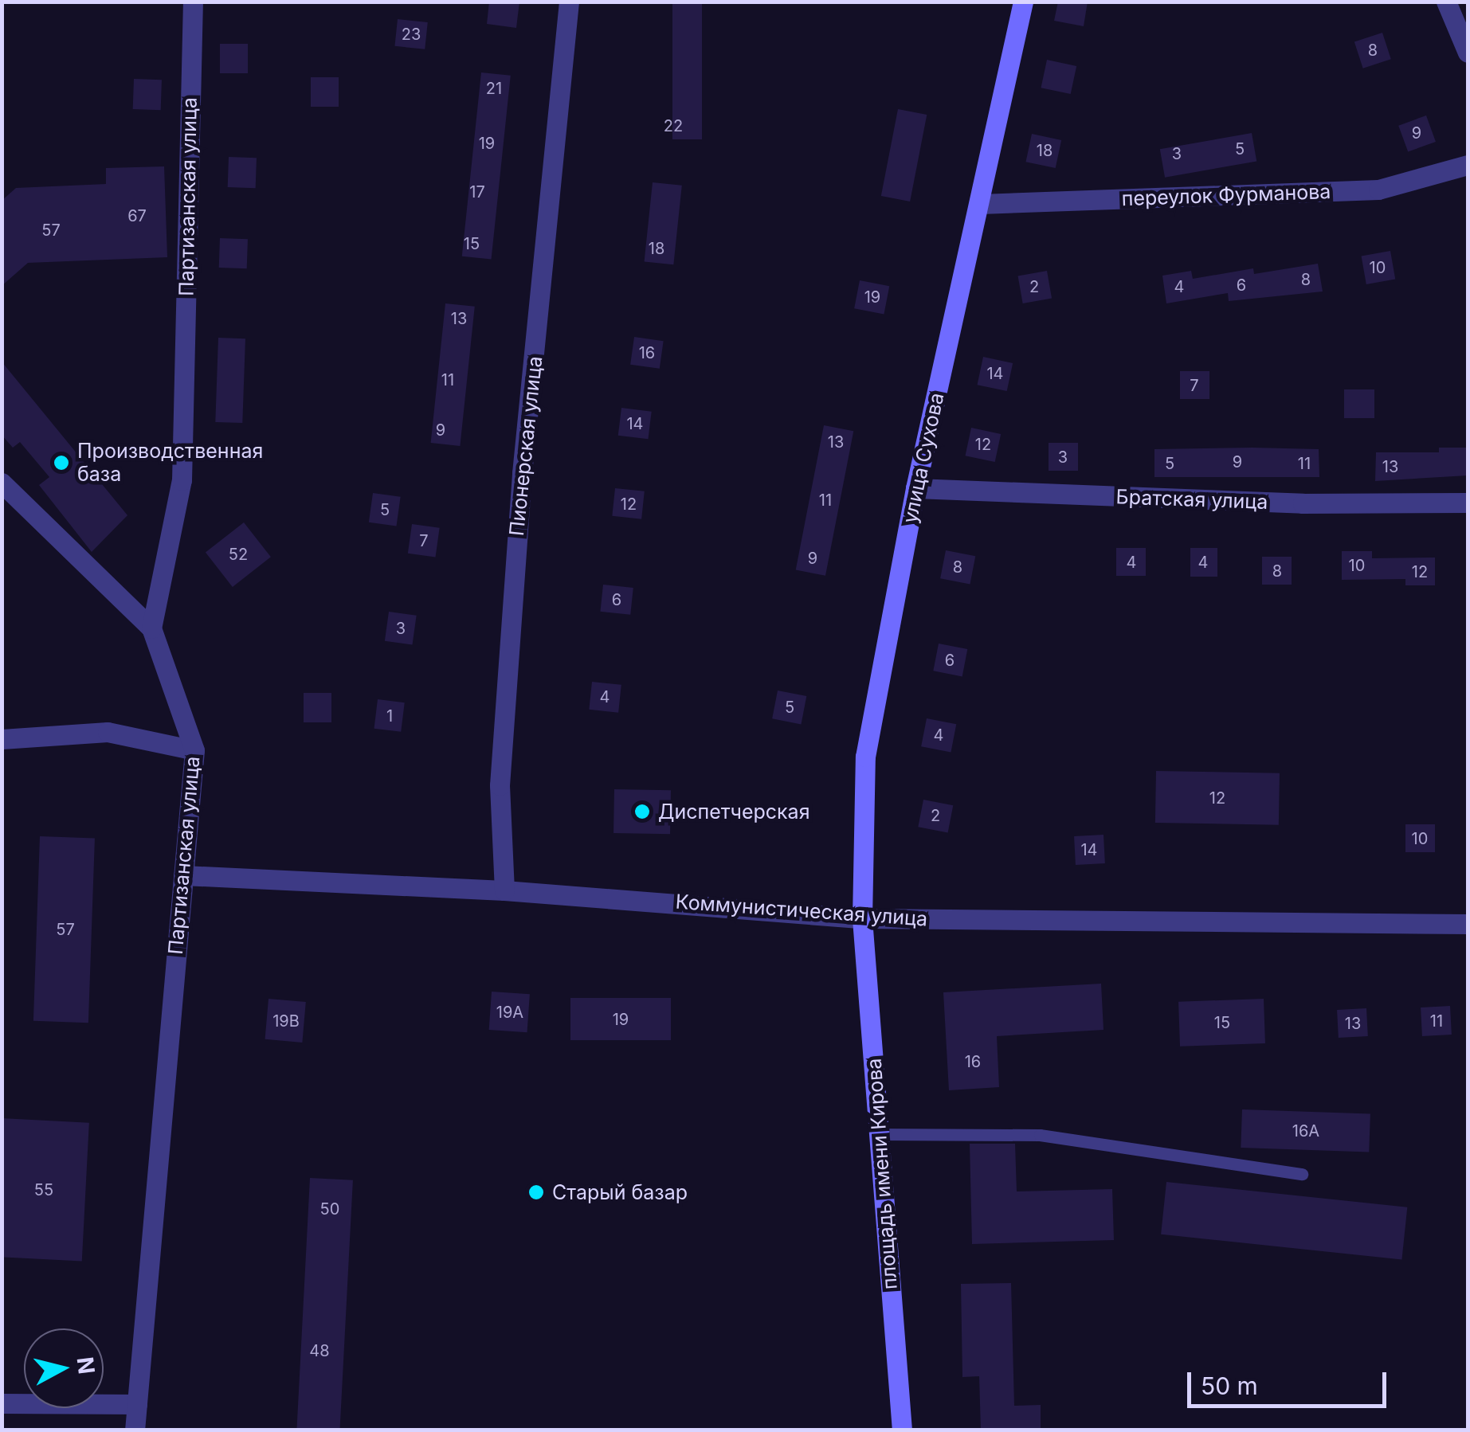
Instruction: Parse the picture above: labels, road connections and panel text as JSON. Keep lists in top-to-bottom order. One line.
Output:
{"streets":{"street":["переулок Фурманова","Партизанская улица","Пионерская улица","улица Сухова","Братская улица","Коммунистическая улица","площадь имени Кирова"]},"crossings":[["переулок Фурманова","улица Сухова"],["Партизанская улица","Коммунистическая улица"],["Пионерская улица","Коммунистическая улица"],["улица Сухова","Братская улица"],["улица Сухова","Коммунистическая улица"],["улица Сухова","площадь имени Кирова"],["Коммунистическая улица","площадь имени Кирова"]],"places":["Производственная база","Диспетчерская","Старый базар"],"house_numbers":["23","8","21","22","9","19","5","18","3","17","67","57","15","18","10","8","6","2","4","19","13","16","14","11","7","14","9","13","12","3","9","5","11","13","11","12","5","7","52","9","4","4","10","8","8","12","6","3","6","4","5","1","4","12","2","10","14","57","19А","19","19В","11","15","13","16","16А","55","50","48"],"scale_bar":"50 m","north":"right"}
